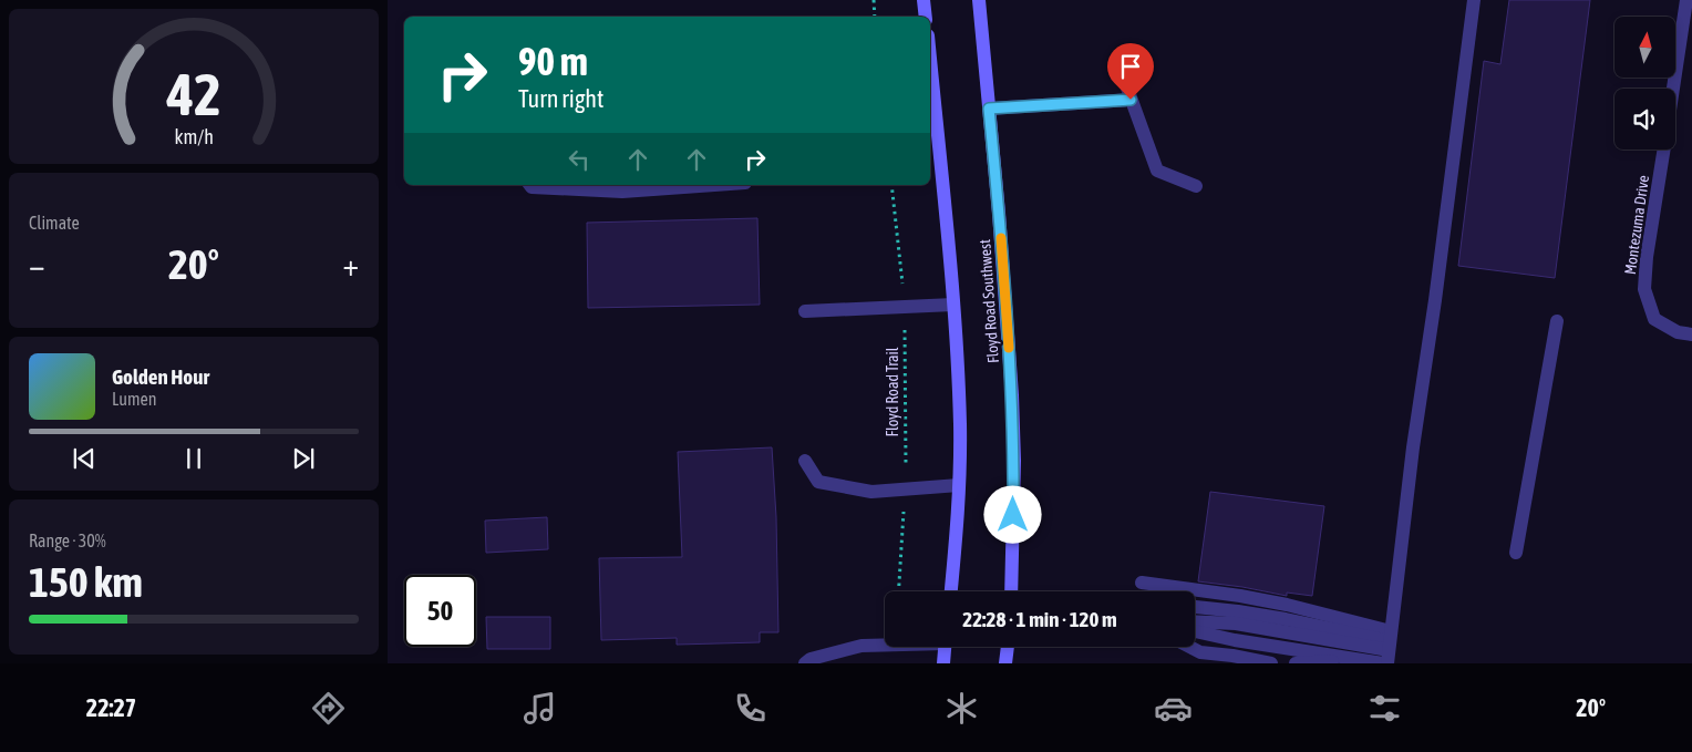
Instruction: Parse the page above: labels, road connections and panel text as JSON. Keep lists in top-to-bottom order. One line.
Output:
{"streets":{"main road":["Floyd Road Southwest"],"street":["Montezuma Drive"],"path":["Floyd Road Trail"]},"north":"top","page":{"turn":["90 m","Turn right"],"tile":["Climate",["Range · 30%","150 km"]],"heat":["−","20°","+"],"song":["Golden Hour","Lumen"],"limit":"50","trip":"22:28 · 1 min · 120 m","tabs":["22:27","20°"],"gauge":["42","km/h"]}}
